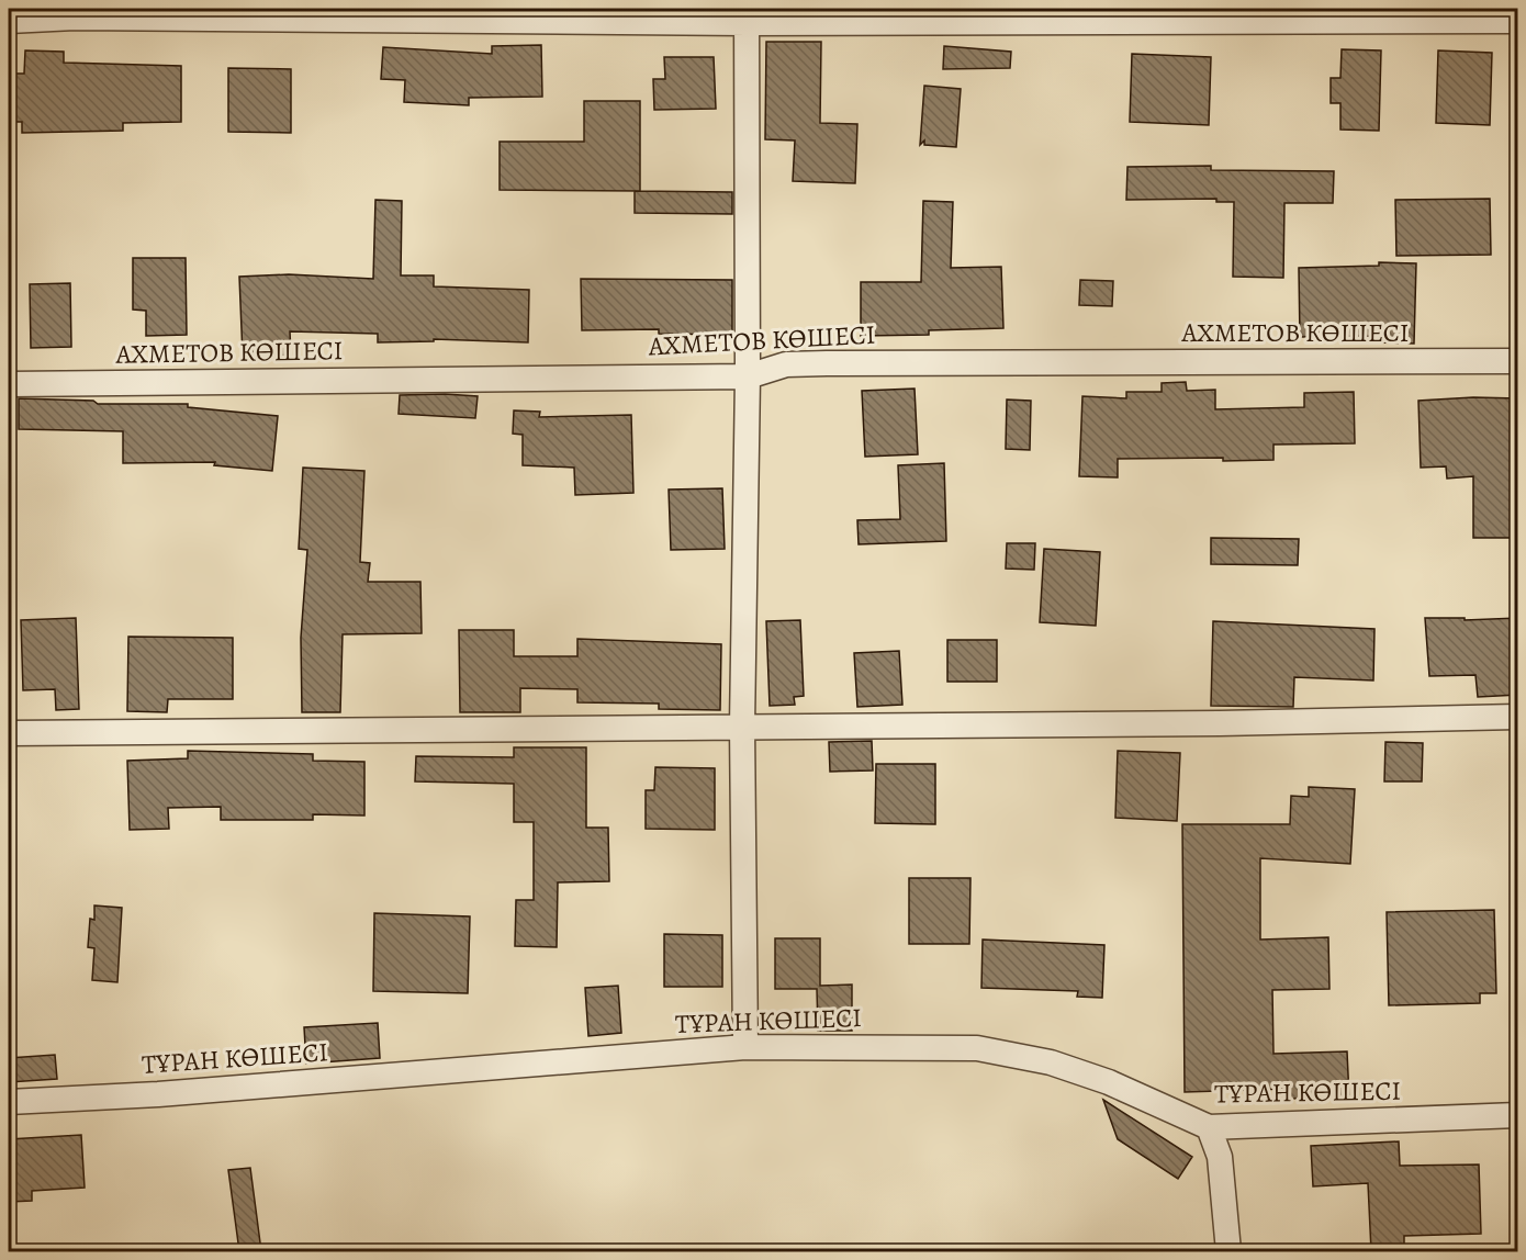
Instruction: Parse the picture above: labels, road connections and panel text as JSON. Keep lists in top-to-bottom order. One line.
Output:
{"streets":{"street":["АХМЕТОВ КӨШЕСІ","ТҰРАН КӨШЕСІ"]}}
